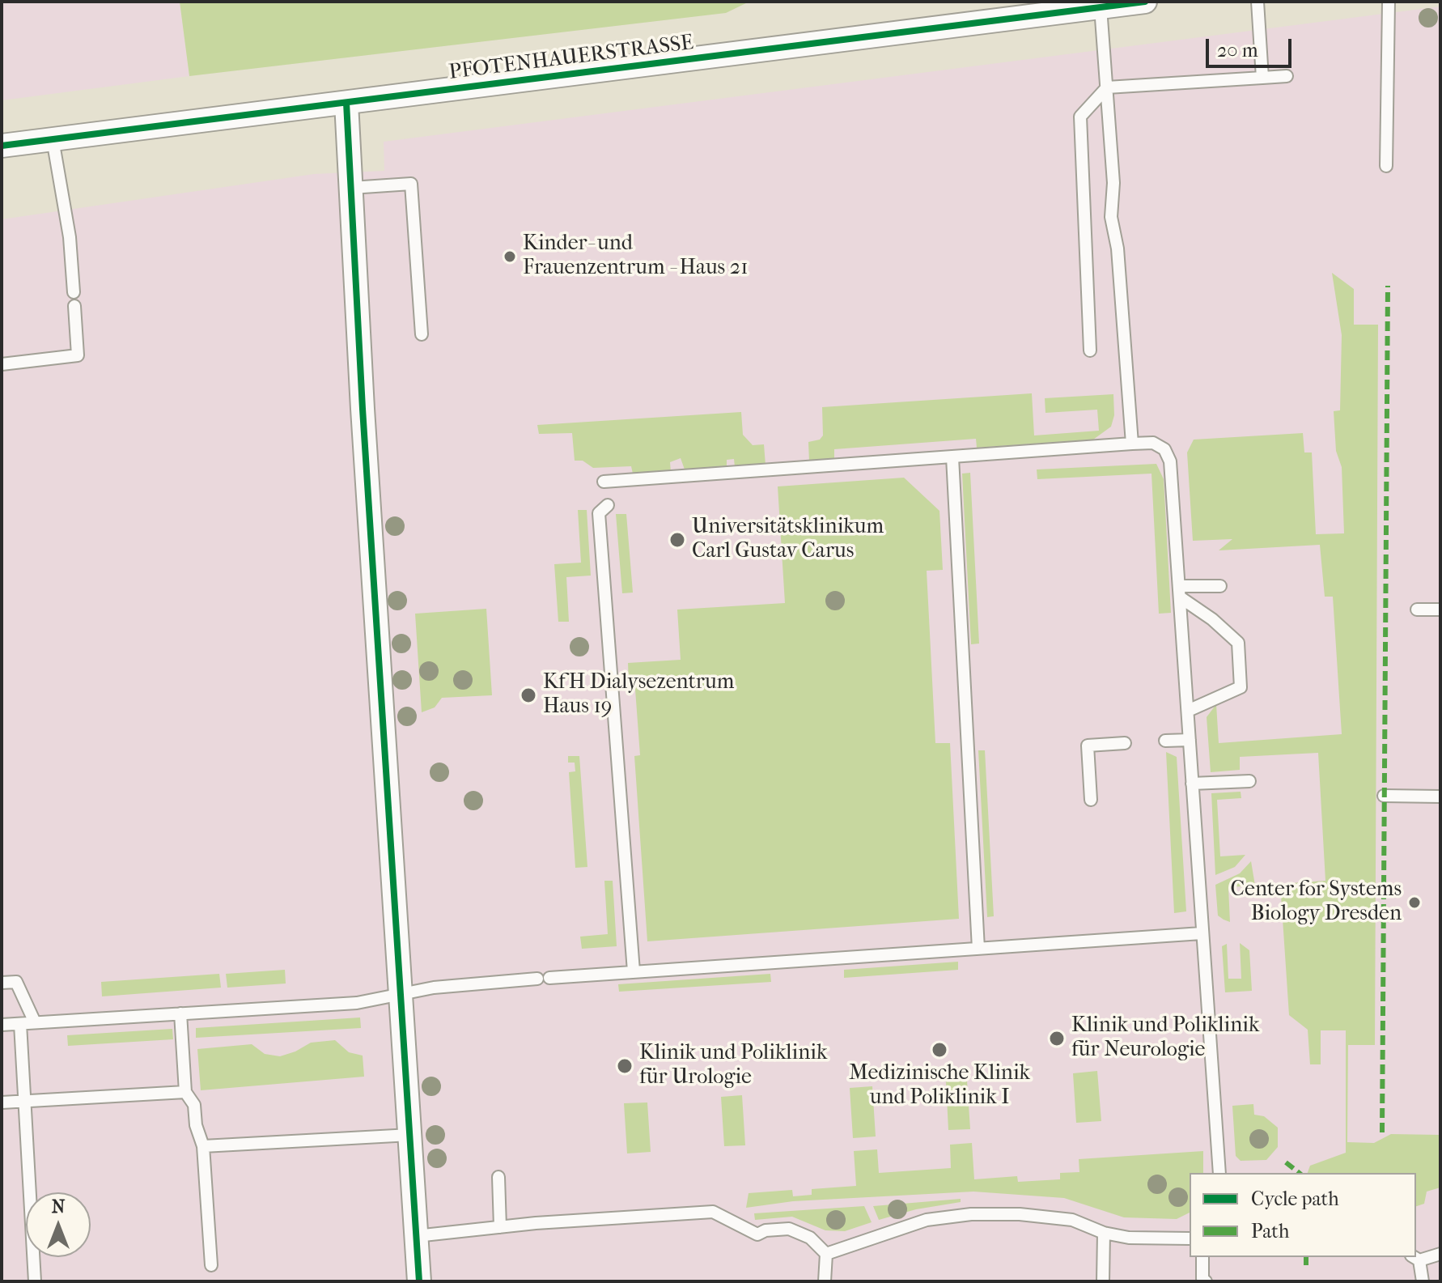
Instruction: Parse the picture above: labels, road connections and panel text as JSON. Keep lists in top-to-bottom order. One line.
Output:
{"streets":{"street":["PFOTENHAUERSTRASSE"]},"places":["Kinder- und Frauenzentrum - Haus 21","Universitätsklinikum Carl Gustav Carus","KfH Dialysezentrum Haus 19","Center for Systems Biology Dresden","Klinik und Poliklinik für Neurologie","Medizinische Klinik und Poliklinik I","Klinik und Poliklinik für Urologie"],"legend":["Cycle path","Path"],"scale_bar":"20 m","north":"top"}
